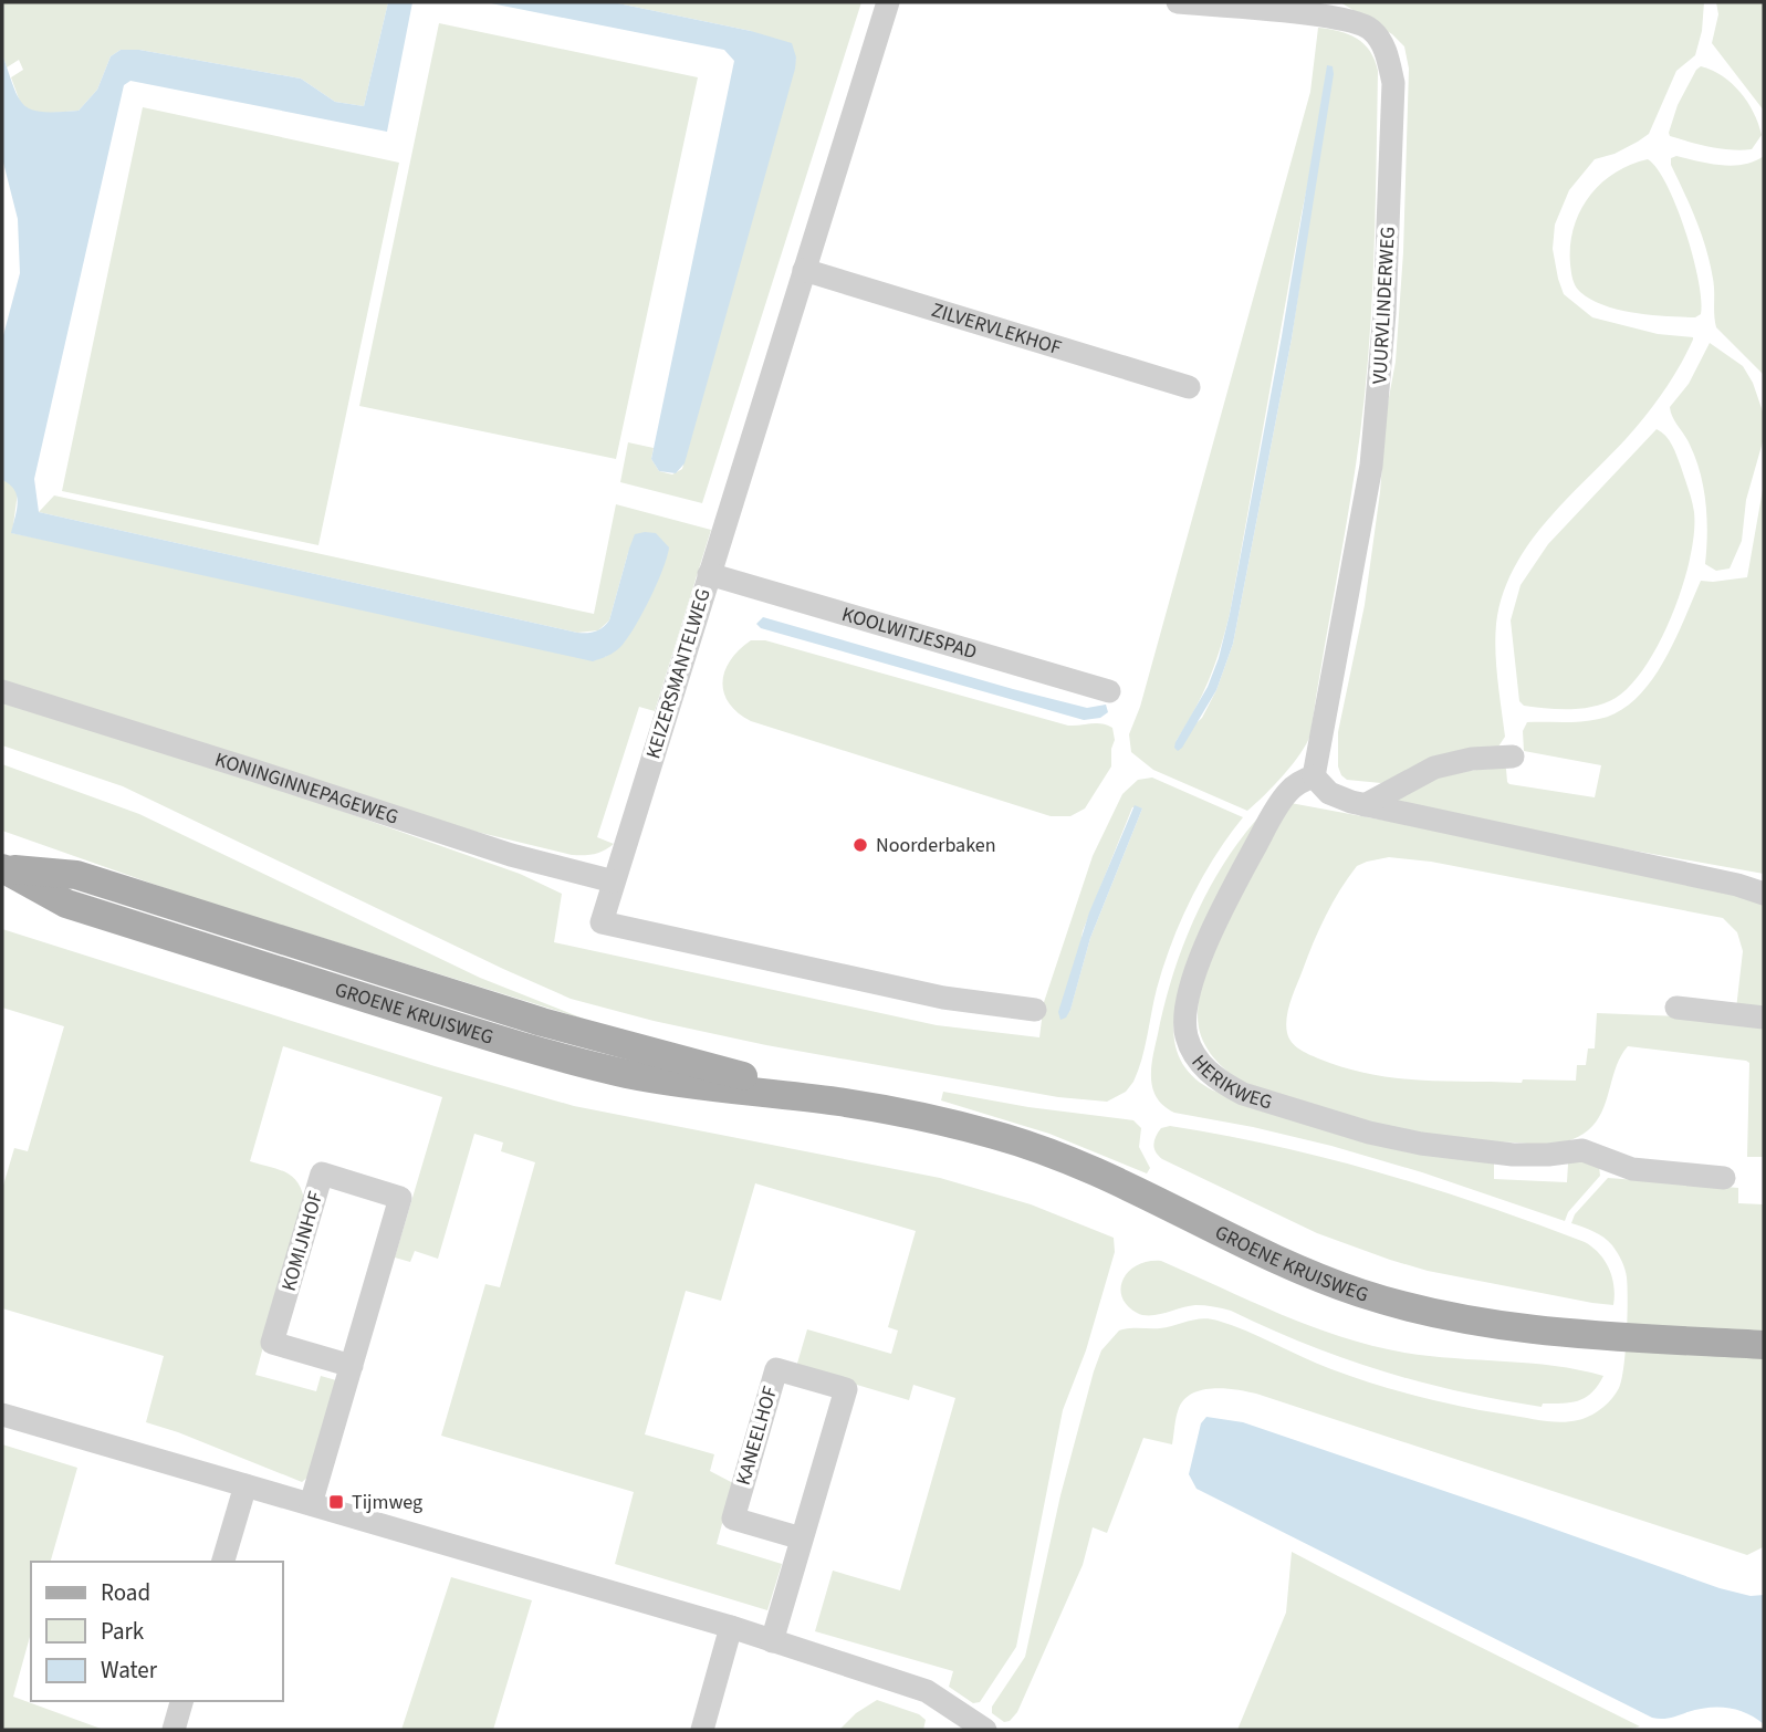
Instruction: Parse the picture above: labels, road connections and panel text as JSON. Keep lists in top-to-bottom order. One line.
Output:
{"streets":{"main road":["GROENE KRUISWEG"],"street":["VUURVLINDERWEG","ZILVERVLEKHOF","KOOLWITJESPAD","KEIZERSMANTELWEG","KONINGINNEPAGEWEG","HERIKWEG","KOMIJNHOF","KANEELHOF"]},"crossings":[["VUURVLINDERWEG","HERIKWEG"],["ZILVERVLEKHOF","KEIZERSMANTELWEG"],["KOOLWITJESPAD","KEIZERSMANTELWEG"],["KEIZERSMANTELWEG","KONINGINNEPAGEWEG"]],"places":{"other":["Noorderbaken"],"transit":["Tijmweg"]},"legend":["Road","Park","Water"]}
